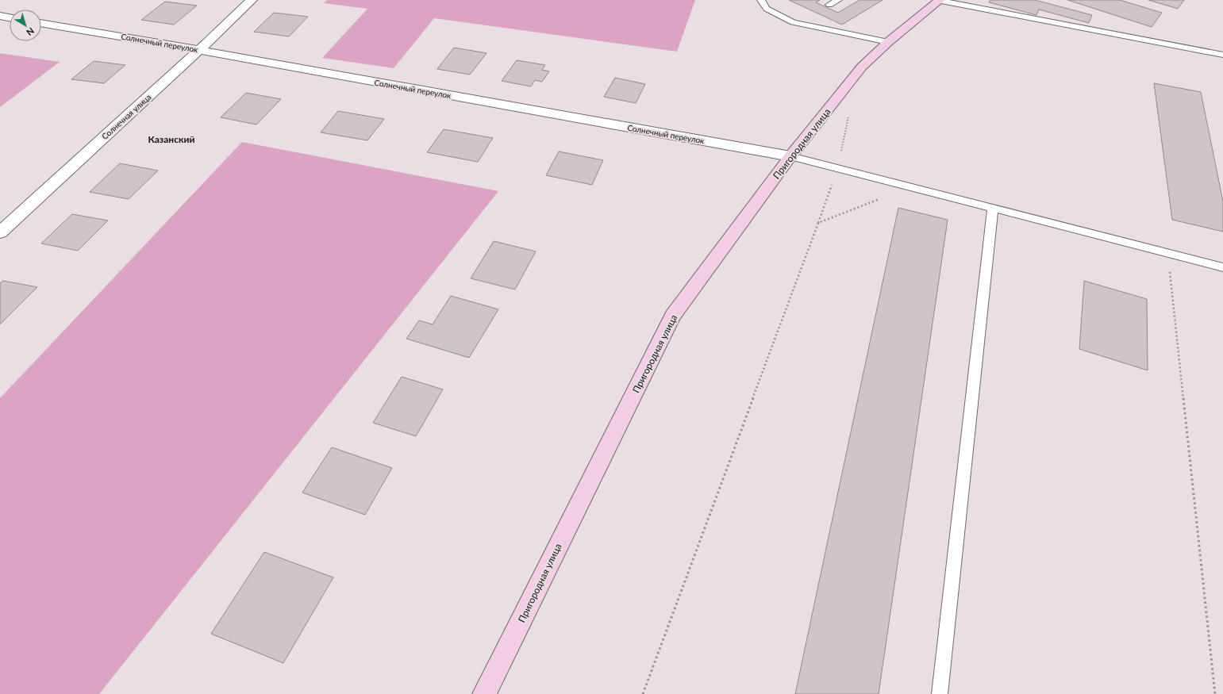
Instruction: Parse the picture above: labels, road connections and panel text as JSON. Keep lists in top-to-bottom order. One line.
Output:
{"streets":{"street":["Солнечный переулок","Солнечная улица","Пригородная улица"]},"crossings":[["Солнечный переулок","Солнечная улица"],["Солнечный переулок","Пригородная улица"]],"districts":["Казанский"],"north":"bottom right"}
